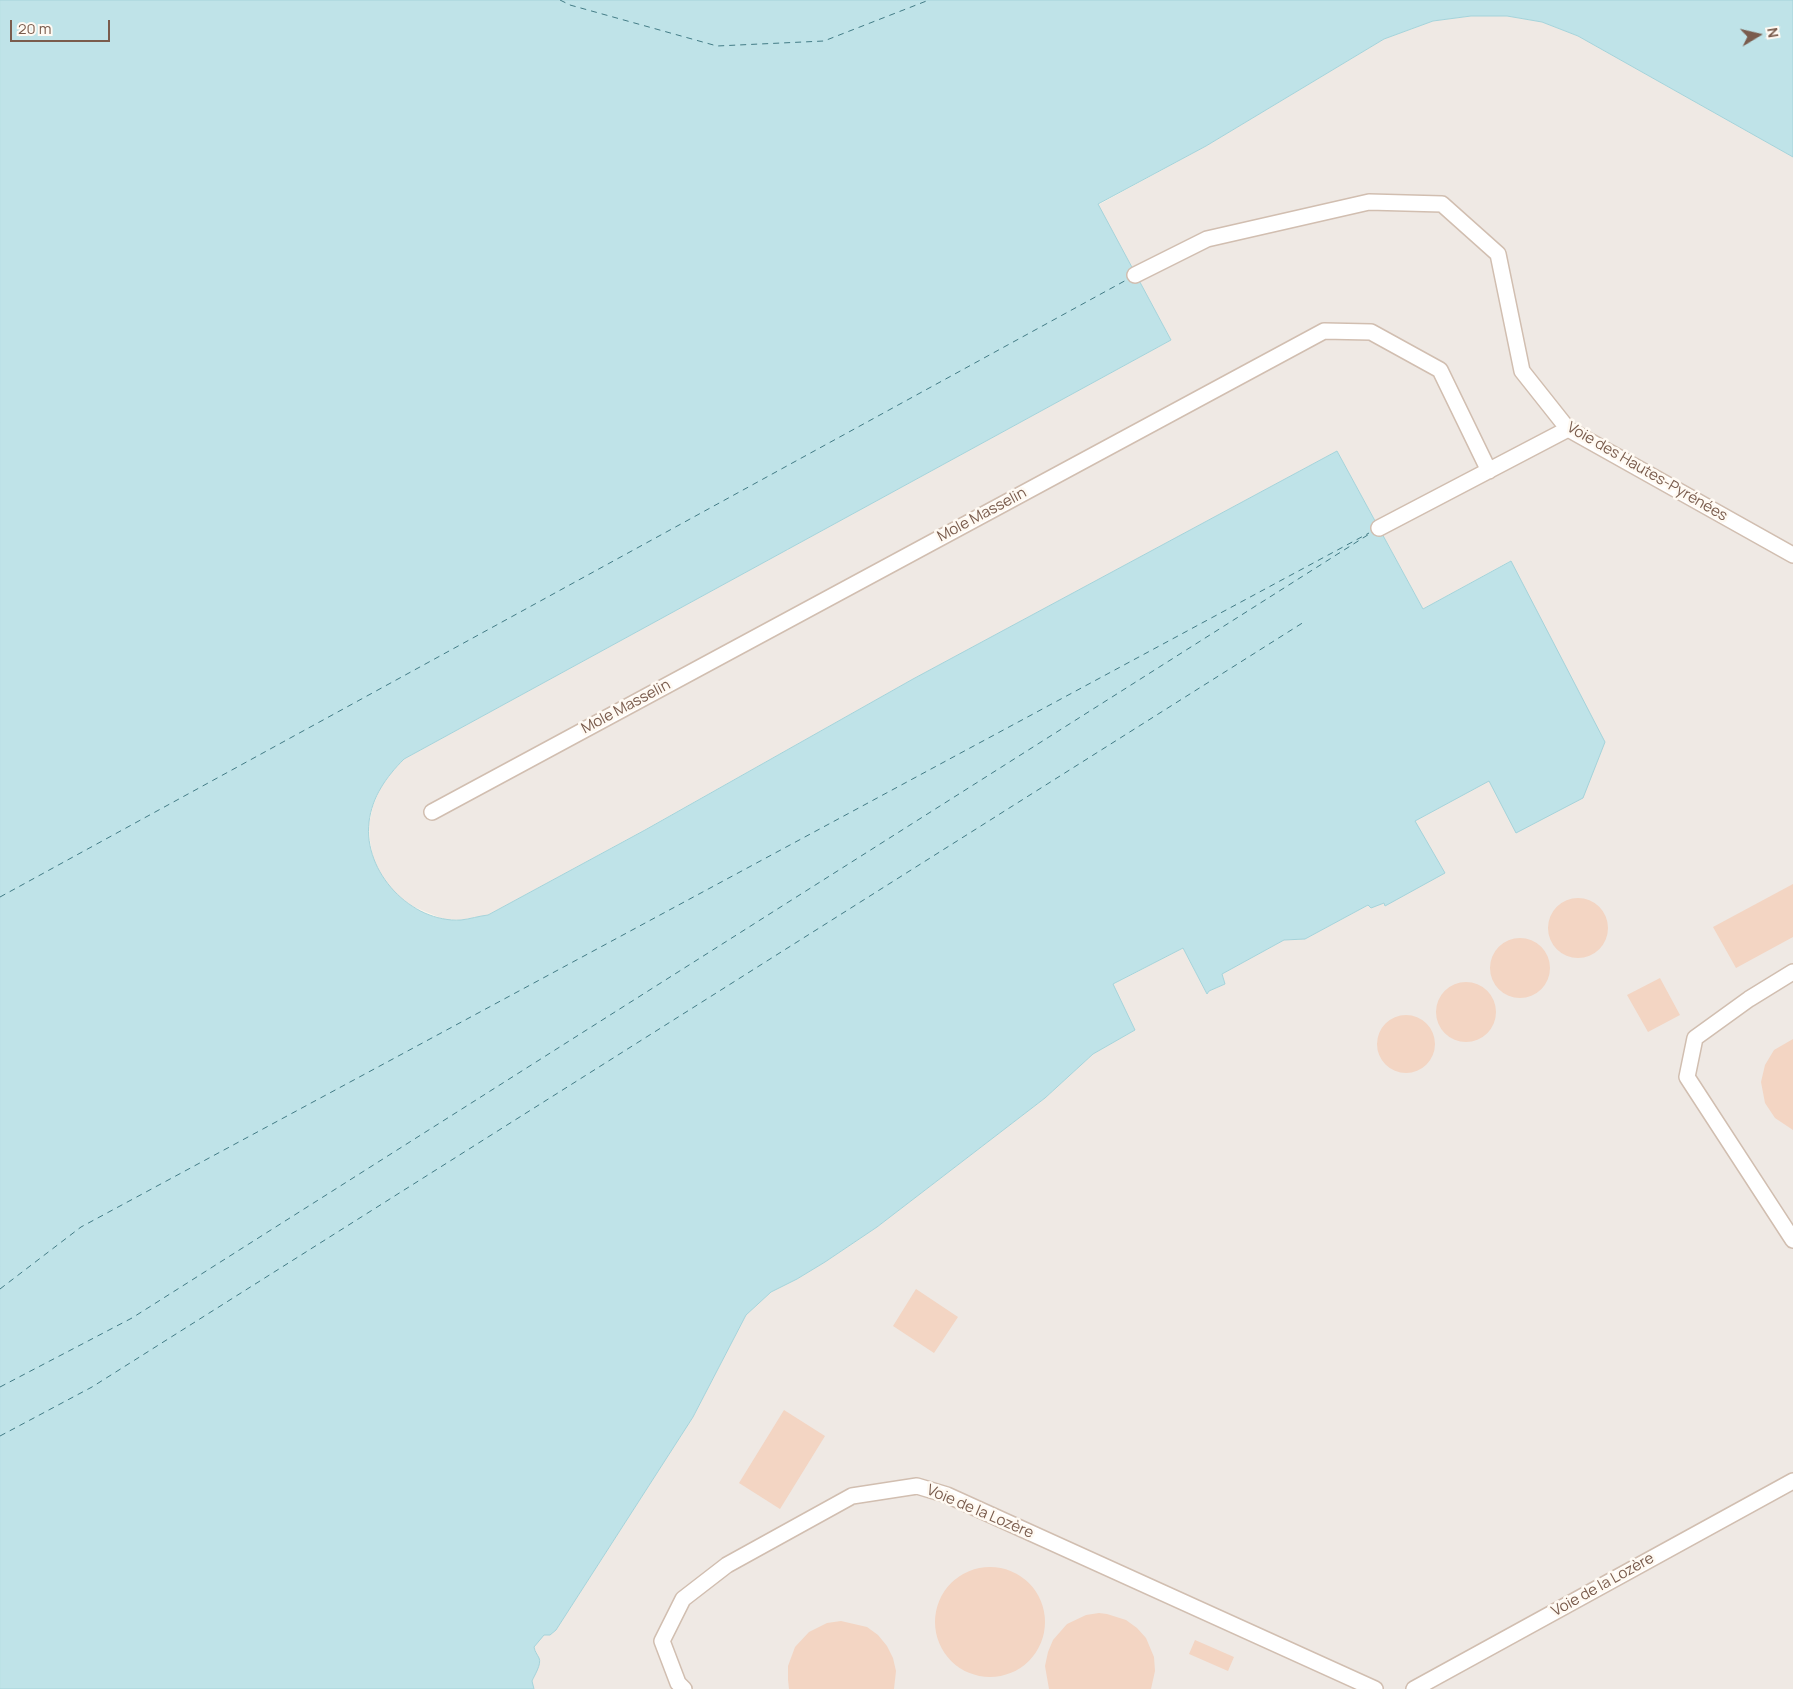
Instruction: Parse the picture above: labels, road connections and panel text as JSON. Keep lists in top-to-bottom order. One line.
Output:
{"streets":{"lane":["Voie des Hautes-Pyrénées","Mole Masselin","Voie de la Lozère"]},"scale_bar":"20 m","north":"right"}
